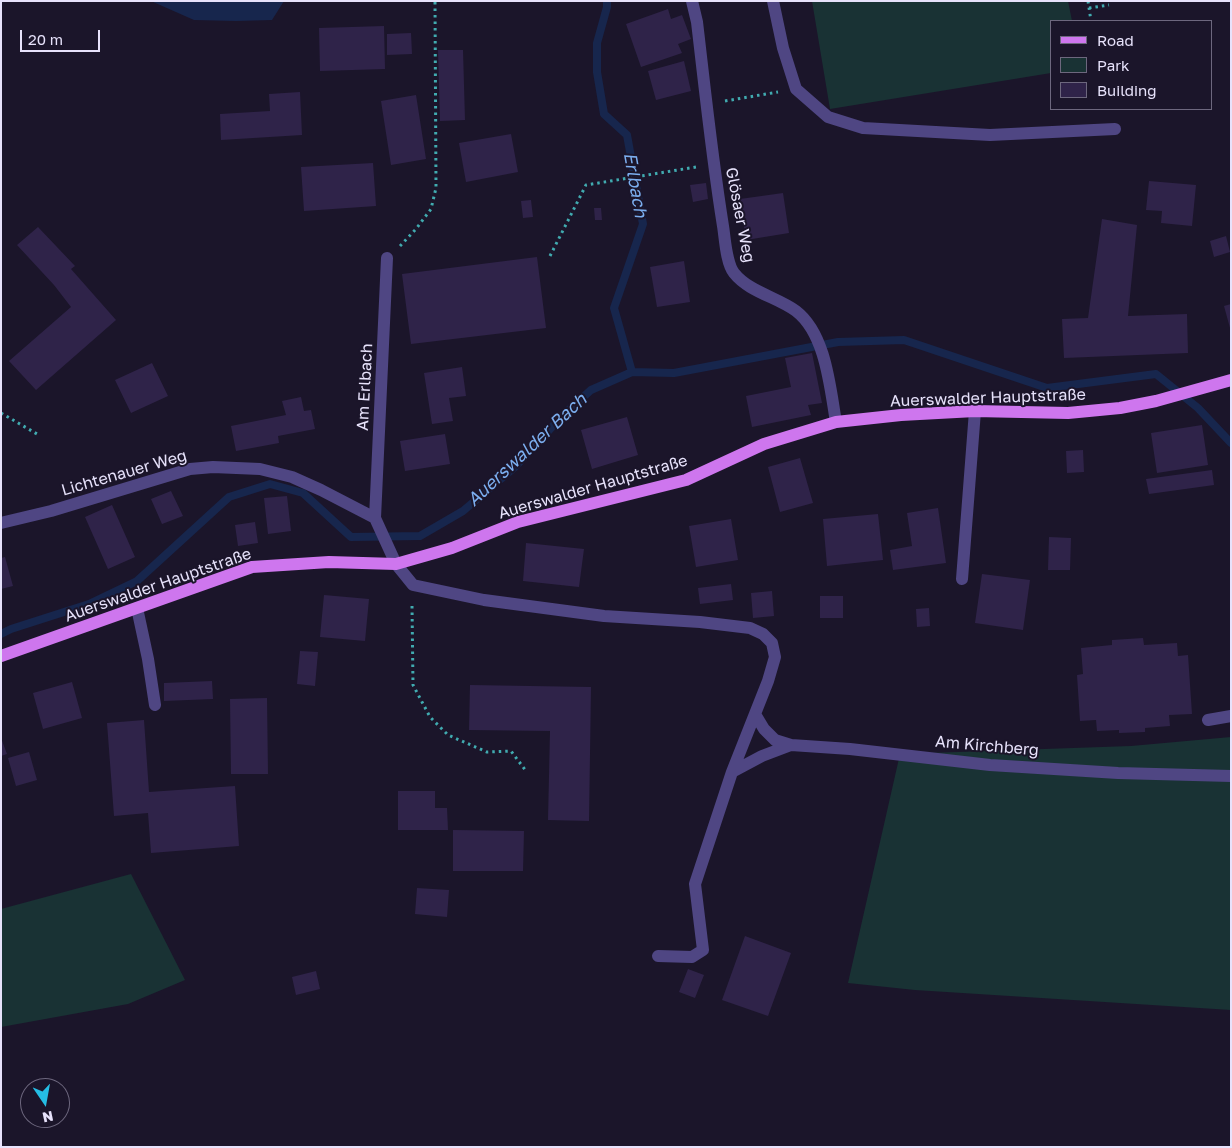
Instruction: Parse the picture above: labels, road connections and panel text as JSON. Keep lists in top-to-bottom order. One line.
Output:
{"streets":{"main road":["Auerswalder Hauptstraße"],"street":["Glösaer Weg","Am Erlbach","Lichtenauer Weg","Am Kirchberg"]},"crossings":[["Glösaer Weg","Auerswalder Hauptstraße"],["Am Erlbach","Lichtenauer Weg"]],"water":["Erlbach","Auerswalder Bach"],"legend":["Road","Park","Building"],"scale_bar":"20 m","north":"bottom"}
